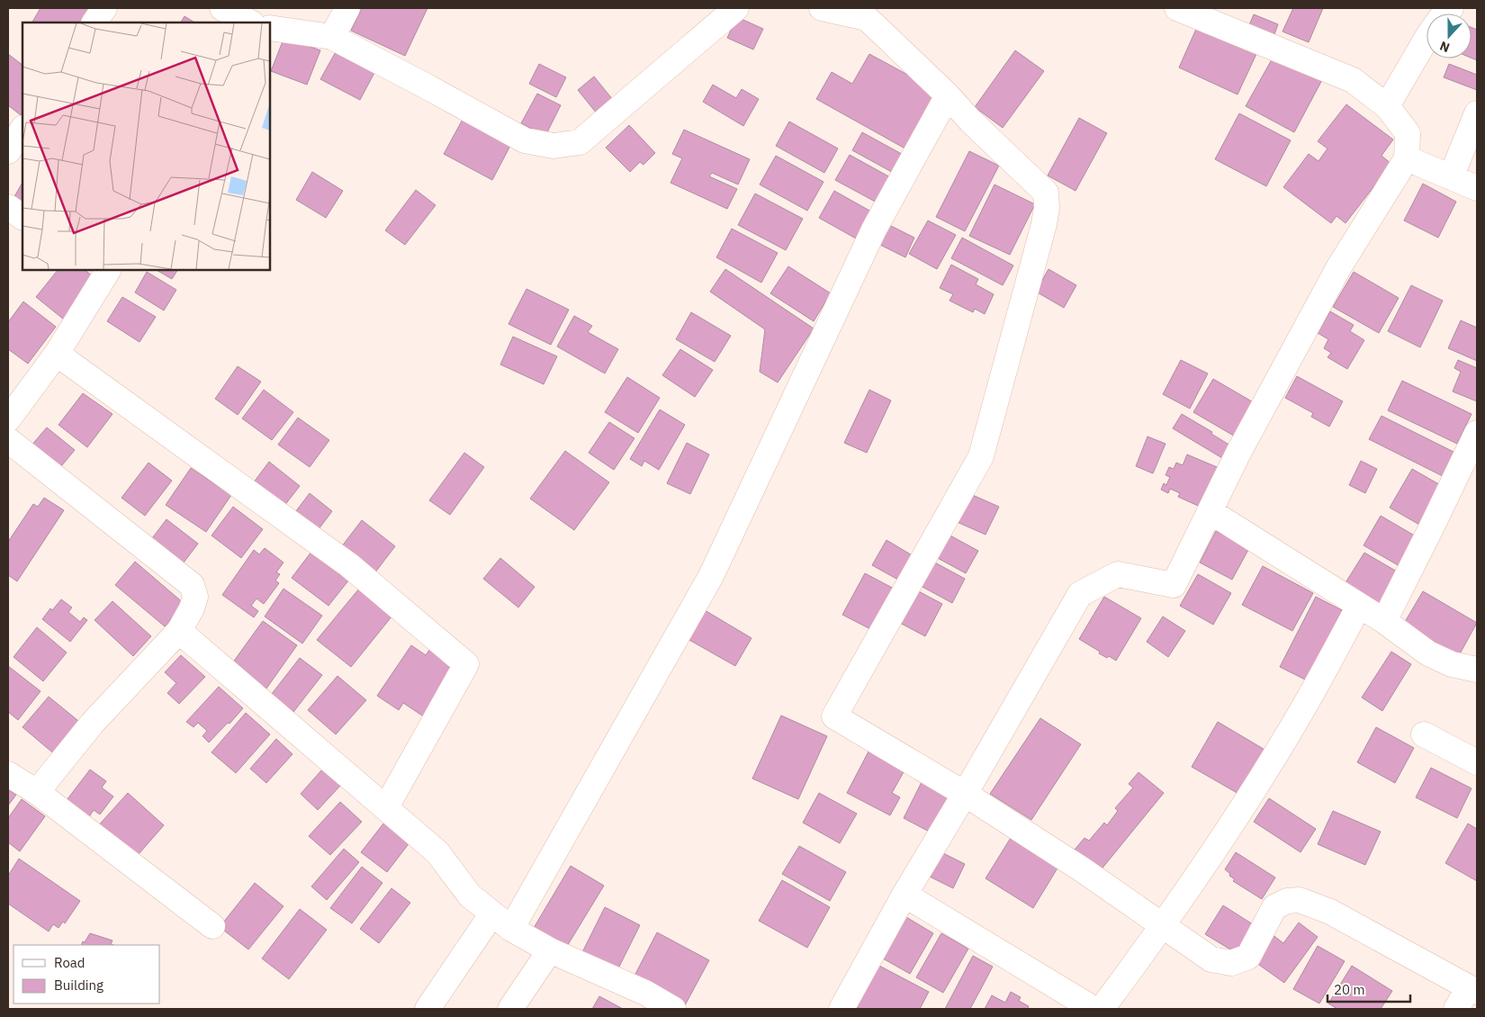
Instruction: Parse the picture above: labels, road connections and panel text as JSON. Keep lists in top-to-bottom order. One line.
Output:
{"legend":["Road","Building"],"scale_bar":"20 m","north":"bottom"}
